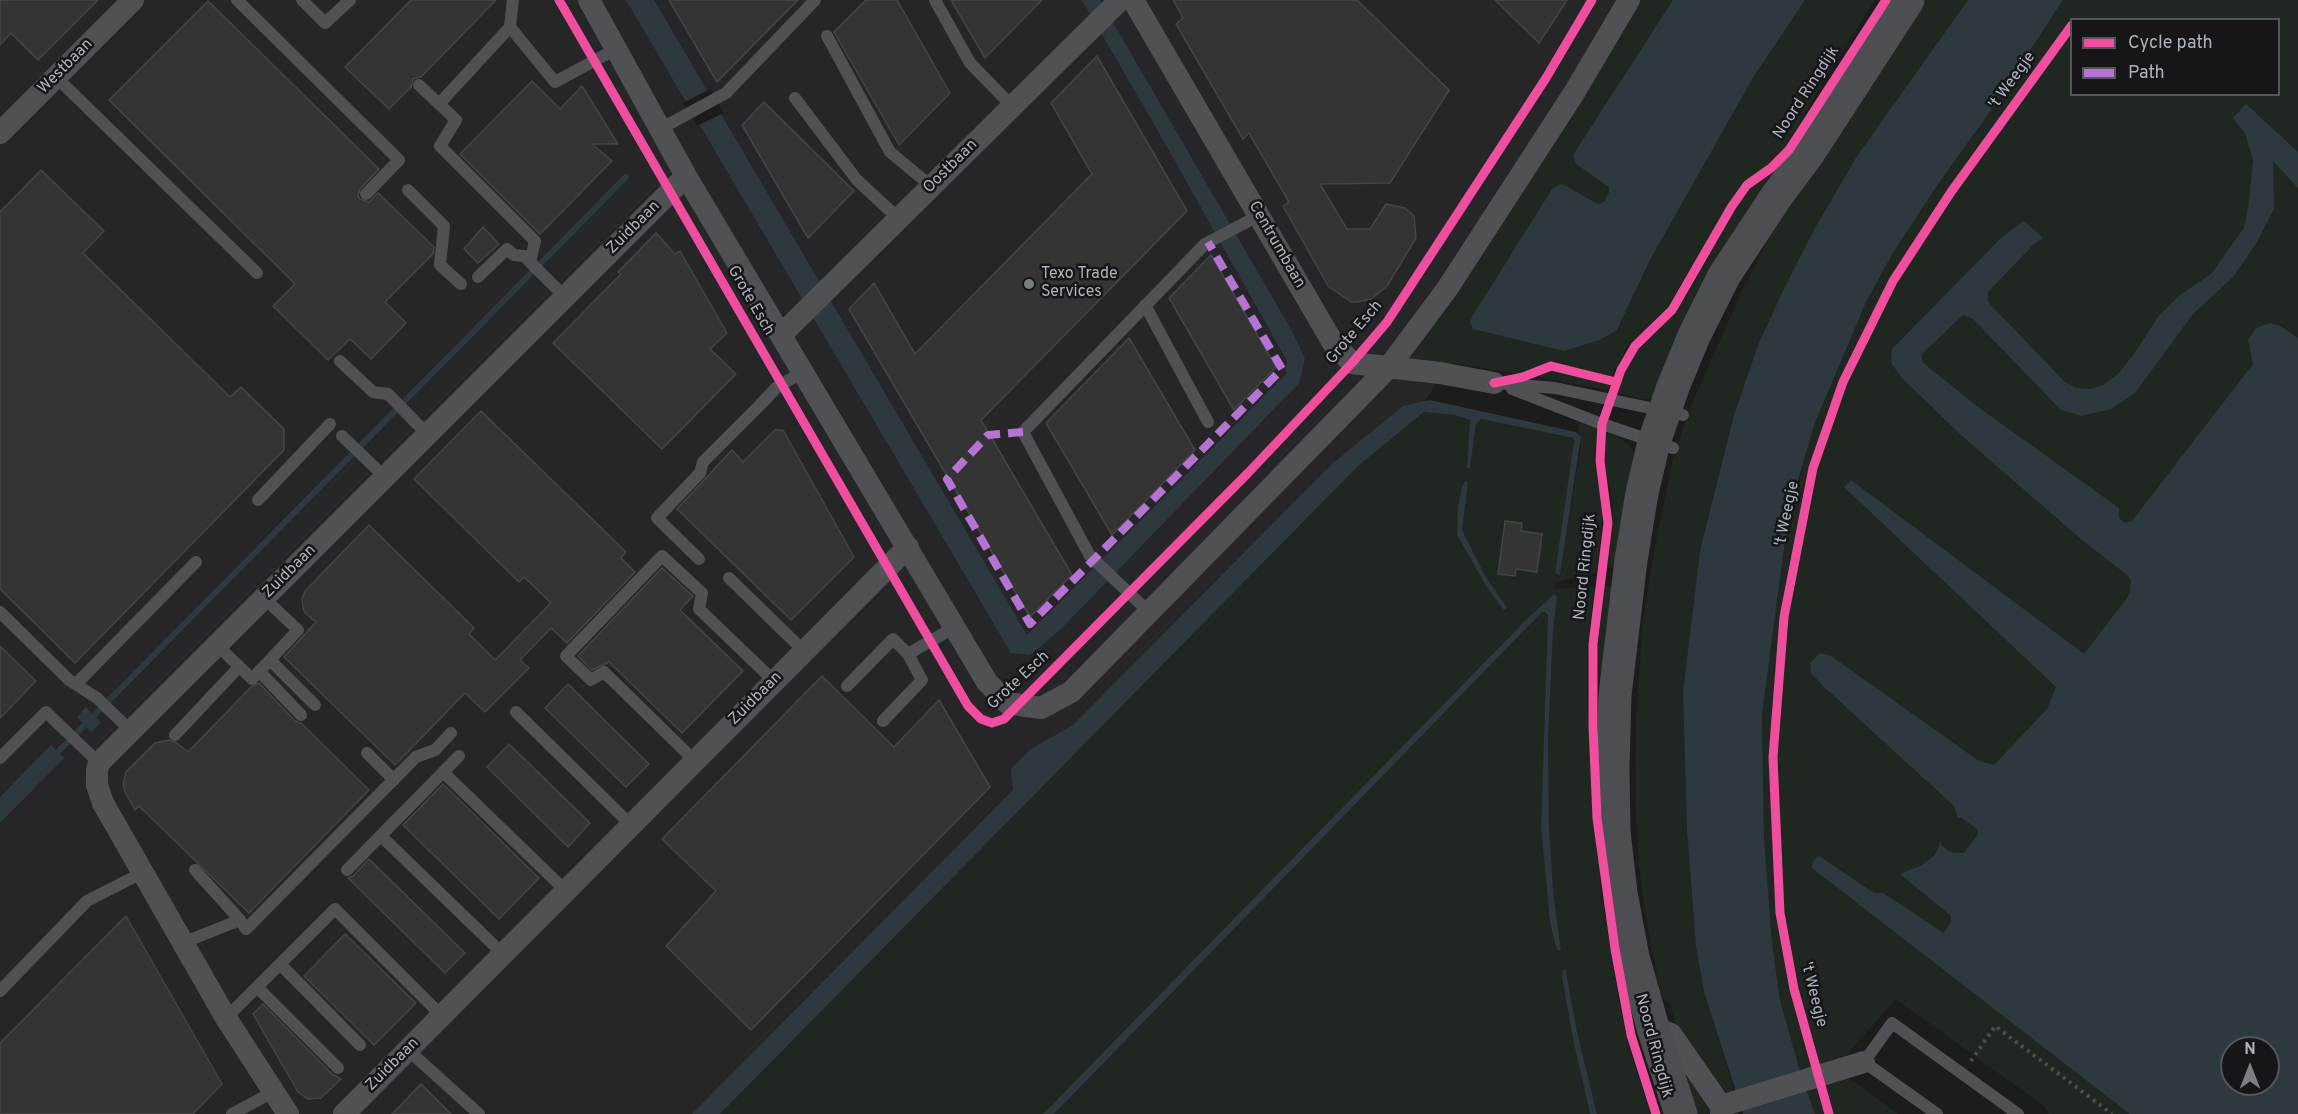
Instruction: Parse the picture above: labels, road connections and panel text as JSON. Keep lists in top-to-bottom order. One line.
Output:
{"streets":{"main road":["Noord Ringdijk"],"street":["Westbaan","Oostbaan","Zuidbaan","Centrumbaan","Grote Esch"],"cycle path":["'t Weegje"]},"crossings":[["Noord Ringdijk","Centrumbaan"],["Oostbaan","Centrumbaan"],["Oostbaan","Grote Esch"],["Zuidbaan","Grote Esch"],["Centrumbaan","Grote Esch"]],"places":["Texo Trade Services"],"legend":["Cycle path","Path"],"north":"top"}
